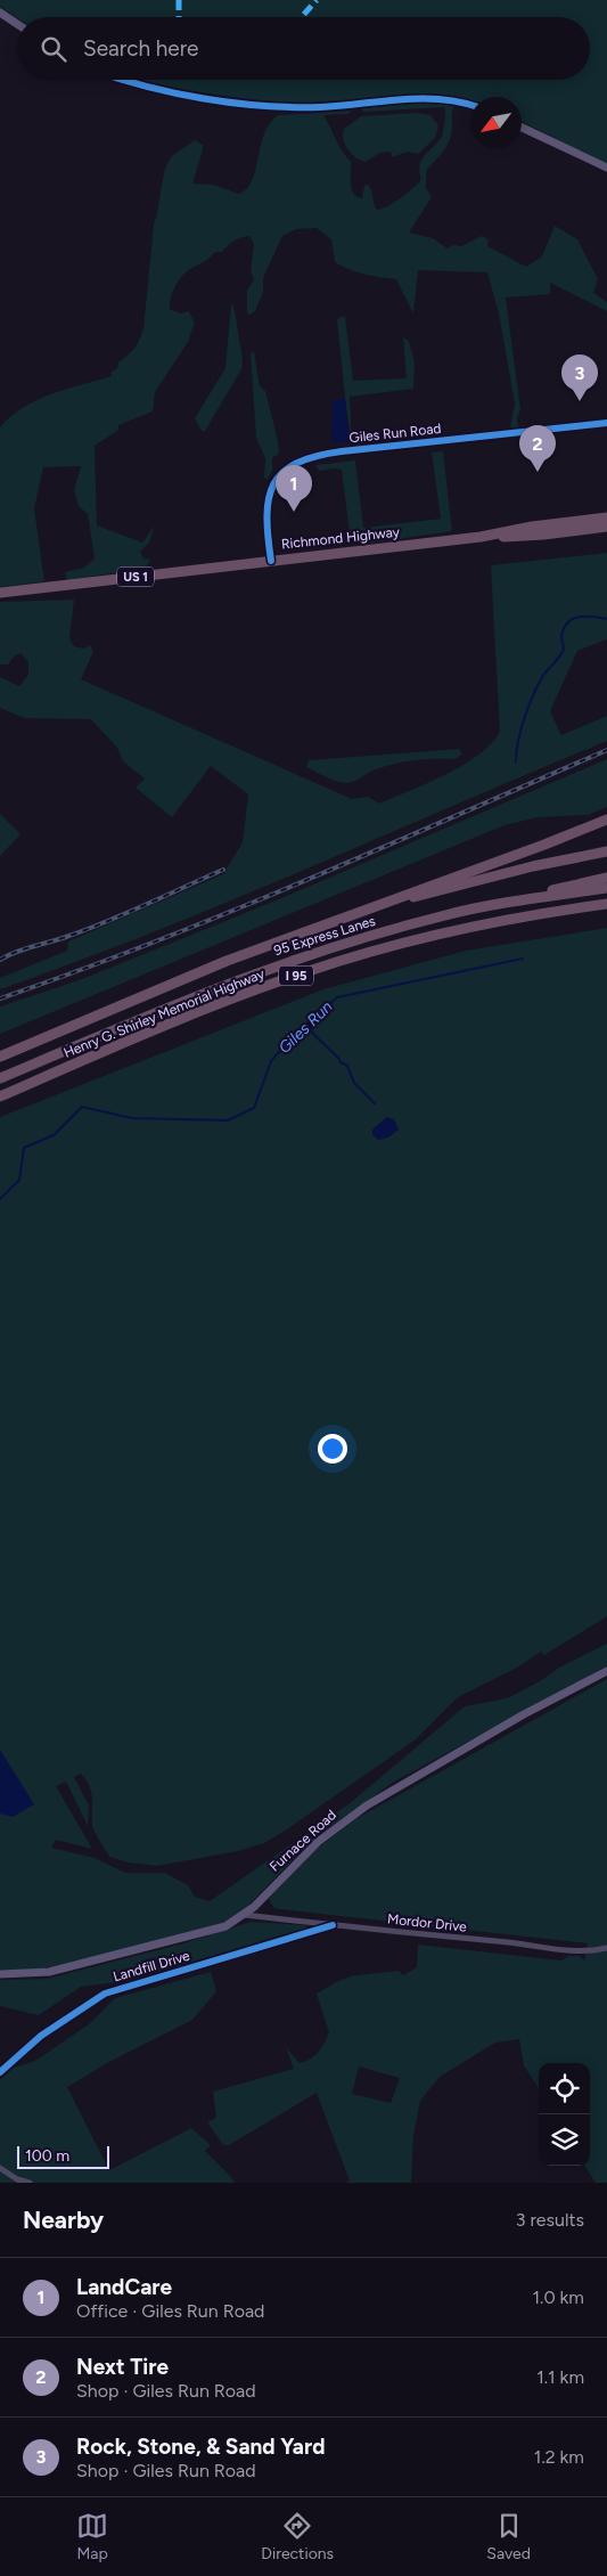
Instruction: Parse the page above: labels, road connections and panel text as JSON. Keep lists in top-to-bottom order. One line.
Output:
{"streets":{"highway":["Richmond Highway","US 1","95 Express Lanes","I 95","Henry G. Shirley Memorial Highway"],"main road":["Furnace Road"],"street":["Giles Run Road","Mordor Drive","Landfill Drive"]},"crossings":[["Giles Run Road","Richmond Highway"],["Furnace Road","Mordor Drive"],["Mordor Drive","Landfill Drive"]],"water":["Giles Run"],"scale_bar":"100 m","north":"bottom left","page":{"search":"Search here","pins":["3","2","1"],"scale":"100 m","heading":["Nearby","3 results"],"list":[{"mark":"1","name":"LandCare","note":"Office · Giles Run Road","value":"1.0 km"},{"mark":"2","name":"Next Tire","note":"Shop · Giles Run Road","value":"1.1 km"},{"mark":"3","name":"Rock, Stone, & Sand Yard","note":"Shop · Giles Run Road","value":"1.2 km"}],"nav":["Map","Directions","Saved"]}}
